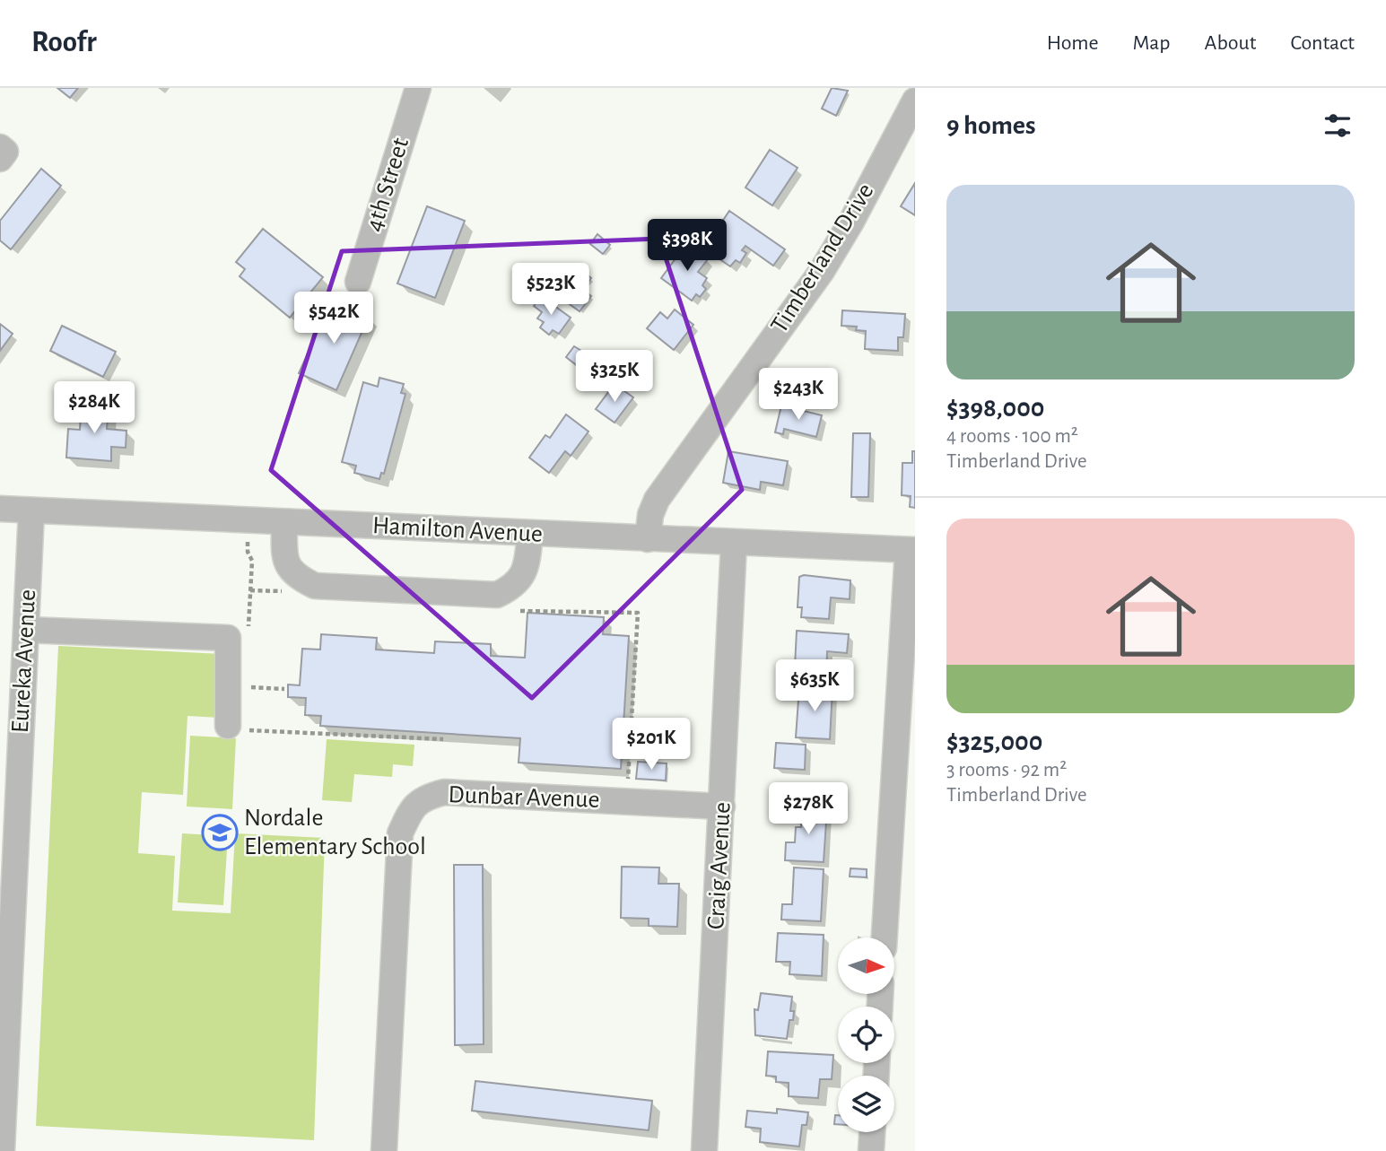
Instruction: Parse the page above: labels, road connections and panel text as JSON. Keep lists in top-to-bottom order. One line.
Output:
{"streets":{"street":["4th Street","Timberland Drive","Hamilton Avenue","Eureka Avenue","Dunbar Avenue","Craig Avenue"]},"crossings":[["Timberland Drive","Hamilton Avenue"],["Hamilton Avenue","Eureka Avenue"],["Hamilton Avenue","Craig Avenue"],["Dunbar Avenue","Craig Avenue"]],"places":{"school or university":["Nordale Elementary School"]},"north":"right","page":{"header":"Roofr","nav":["Home","Map","About","Contact"],"heading":"9 homes","list":[{"name":"$398,000","note":"4 rooms · 100 m² · Timberland Drive"},{"name":"$325,000","note":"3 rooms · 92 m² · Timberland Drive"}],"price":["$398K","$523K","$542K","$325K","$243K","$284K","$635K","$201K","$278K"]}}
